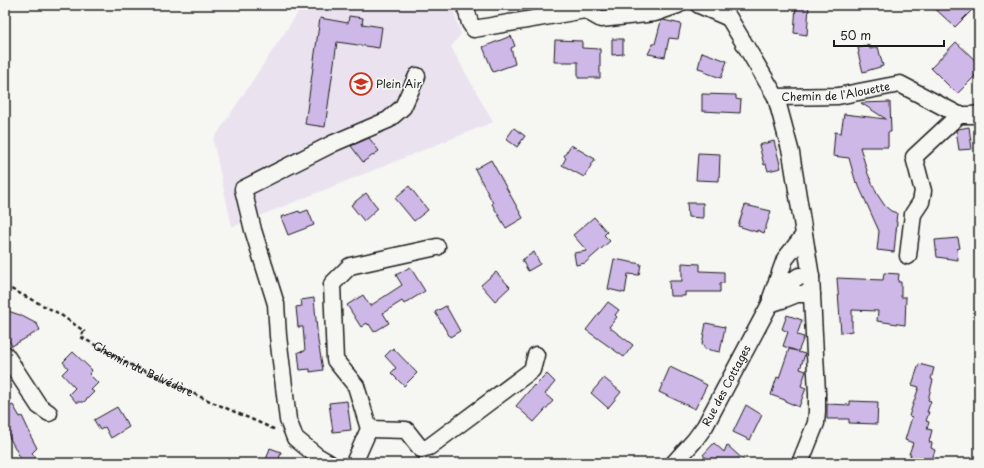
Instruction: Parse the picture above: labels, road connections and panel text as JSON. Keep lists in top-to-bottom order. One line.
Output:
{"streets":{"street":["Chemin de l'Alouette","Rue des Cottages"],"path":["Chemin du Belvédère"]},"places":{"school or university":["Plein Air"]},"scale_bar":"50 m"}
